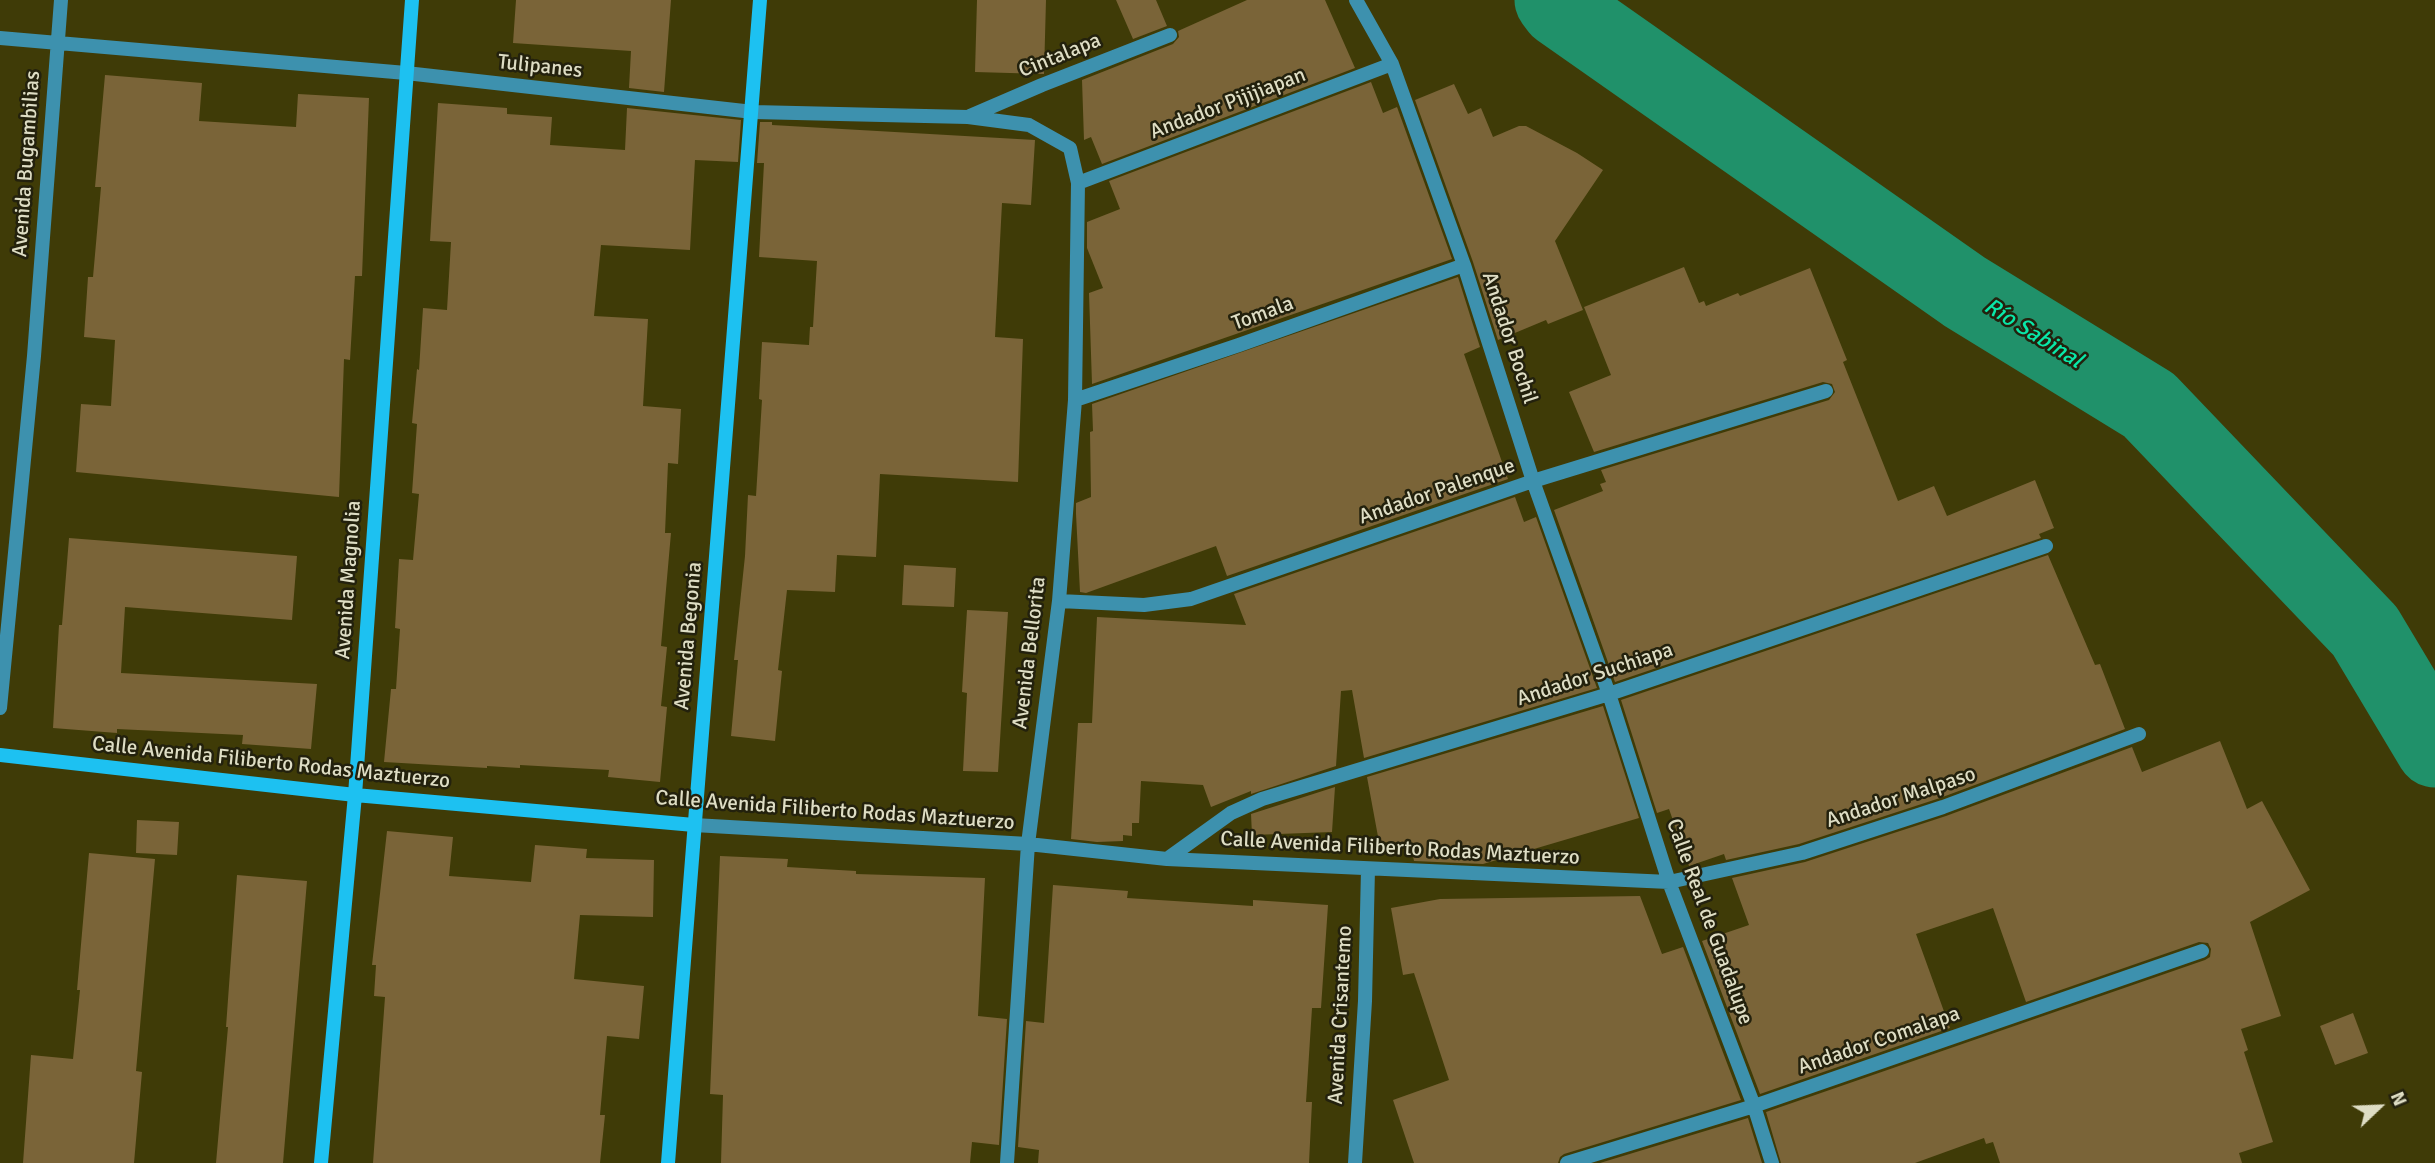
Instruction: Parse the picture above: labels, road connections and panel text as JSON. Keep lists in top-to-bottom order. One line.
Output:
{"streets":{"main road":["Avenida Magnolia","Avenida Begonia","Calle Avenida Filiberto Rodas Maztuerzo"],"street":["Cintalapa","Tulipanes","Andador Pijijiapan","Avenida Bugambilias","Tomala","Andador Bochil","Andador Palenque","Avenida Bellorita","Andador Suchiapa","Andador Malpaso","Calle Real de Guadalupe","Avenida Crisantemo","Andador Comalapa"]},"crossings":[["Cintalapa","Tulipanes"],["Tulipanes","Avenida Bugambilias"],["Tulipanes","Avenida Magnolia"],["Tulipanes","Avenida Begonia"],["Tulipanes","Avenida Bellorita"],["Andador Pijijiapan","Andador Bochil"],["Andador Pijijiapan","Avenida Bellorita"],["Tomala","Andador Bochil"],["Tomala","Avenida Bellorita"],["Andador Bochil","Andador Palenque"],["Andador Bochil","Andador Suchiapa"],["Andador Bochil","Calle Real de Guadalupe"],["Andador Palenque","Avenida Bellorita"],["Avenida Magnolia","Calle Avenida Filiberto Rodas Maztuerzo"],["Avenida Begonia","Calle Avenida Filiberto Rodas Maztuerzo"],["Avenida Bellorita","Calle Avenida Filiberto Rodas Maztuerzo"],["Andador Suchiapa","Calle Avenida Filiberto Rodas Maztuerzo"],["Andador Suchiapa","Calle Real de Guadalupe"],["Calle Avenida Filiberto Rodas Maztuerzo","Andador Malpaso"],["Calle Avenida Filiberto Rodas Maztuerzo","Calle Real de Guadalupe"],["Calle Avenida Filiberto Rodas Maztuerzo","Avenida Crisantemo"],["Andador Malpaso","Calle Real de Guadalupe"],["Calle Real de Guadalupe","Andador Comalapa"]],"water":["Río Sabinal"],"north":"top right"}
